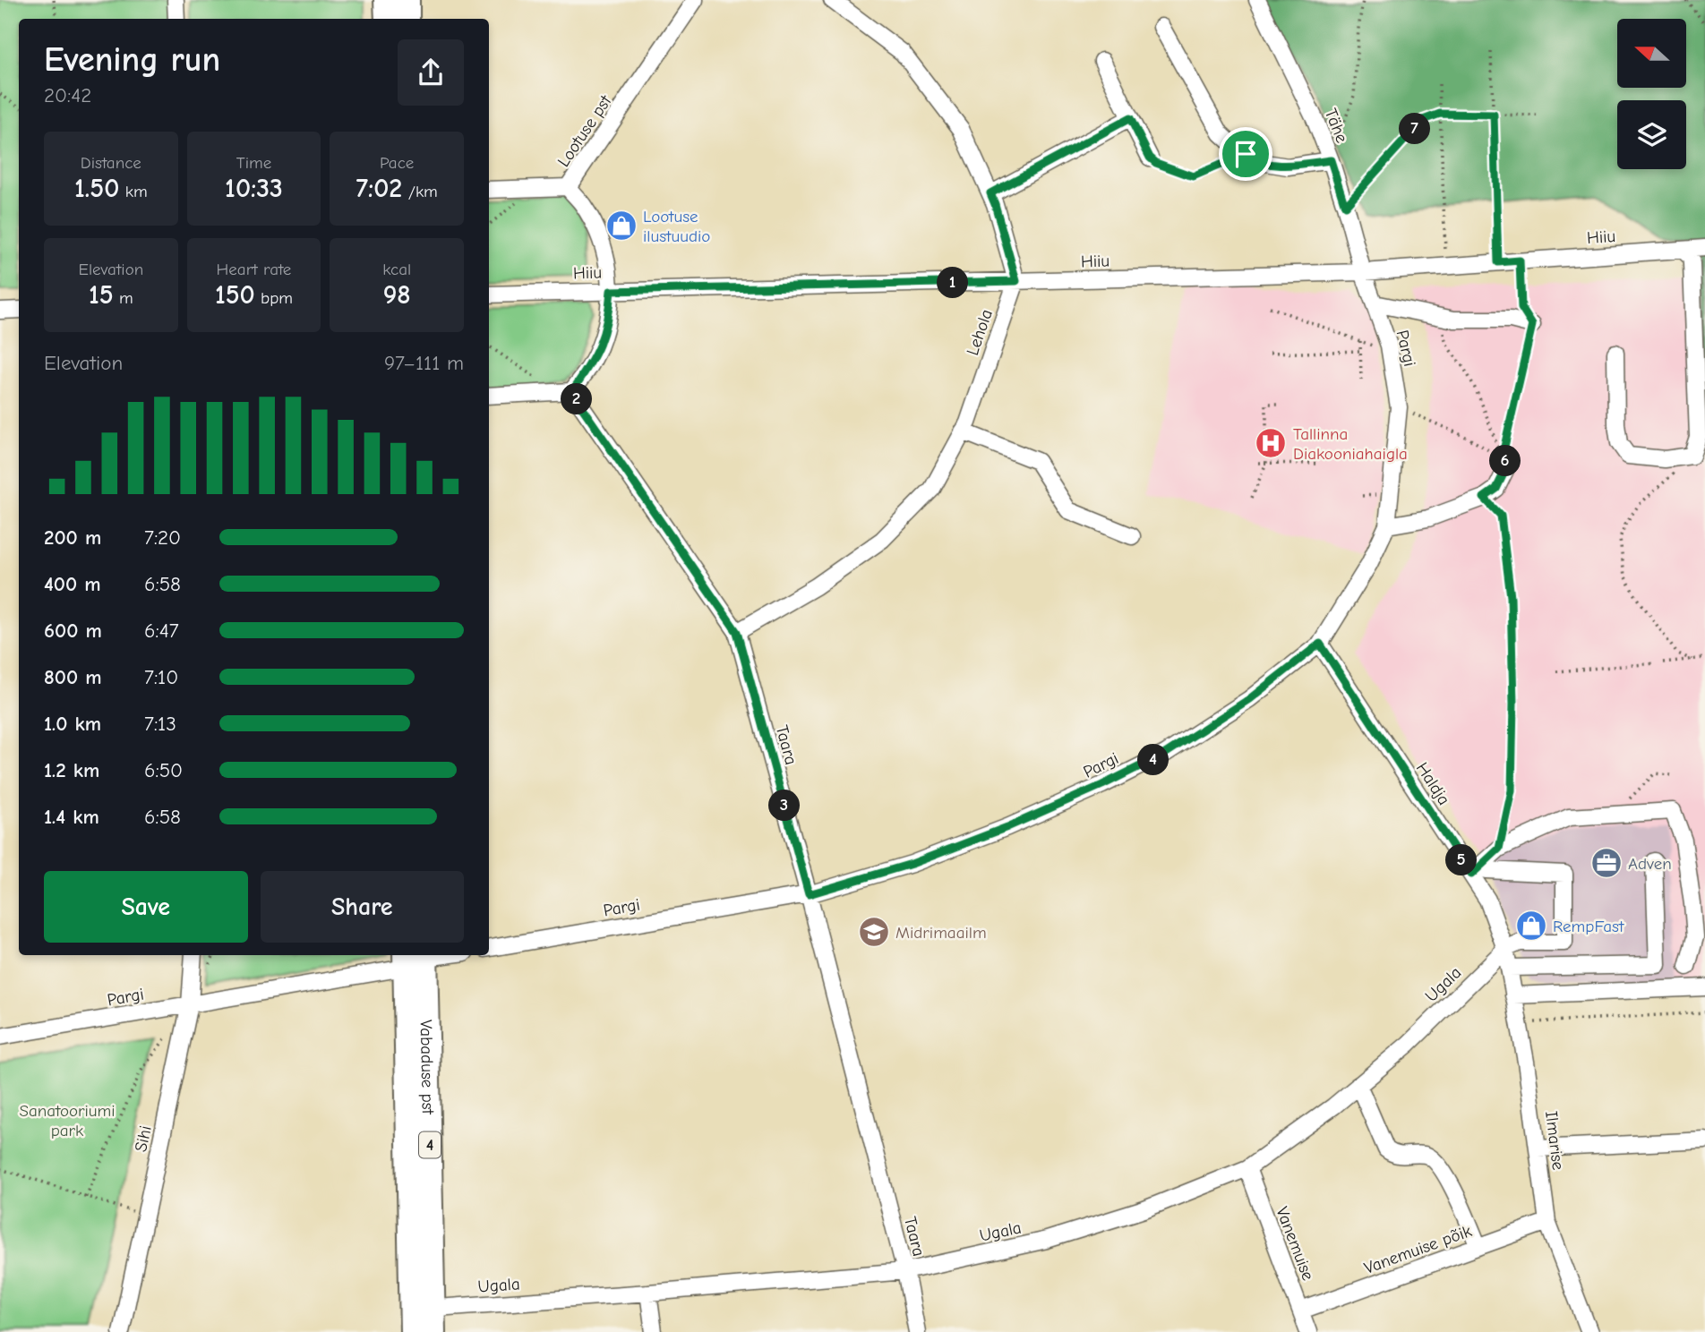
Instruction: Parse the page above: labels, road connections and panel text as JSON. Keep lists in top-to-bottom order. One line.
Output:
{"streets":{"highway":["Vabaduse pst","4"],"street":["Tähe","Lootuse pst","Hiiu","Lehola","Pargi","Taara","Haldja","Ugala","Sihi","Ilmarise","Vanemuise","Vanemuise põik"]},"crossings":[["Tähe","Hiiu"],["Tähe","Pargi"],["Lootuse pst","Hiiu"],["Hiiu","Lehola"],["Hiiu","Pargi"],["Lehola","Taara"],["Pargi","Taara"],["Pargi","Haldja"],["Pargi","Vabaduse pst"],["Pargi","Sihi"],["Taara","Ugala"],["Haldja","Ugala"],["Haldja","Ilmarise"],["Ugala","Vabaduse pst"],["Ugala","Ilmarise"],["Ugala","Vanemuise"],["Ilmarise","Vanemuise põik"],["Vanemuise","Vanemuise põik"]],"parks":["Sanatooriumi park"],"places":{"shop":["Lootuse ilustuudio","RempFast"],"hospital":["Tallinna Diakooniahaigla"],"office":["Adven"],"school or university":["Midrimaailm"]},"north":"left","page":{"heading":["Evening run","20:42"],"pins":["7","1","2","6","4","3","5"],"stats":[["Distance","1.50 km"],["Time","10:33"],["Pace","7:02 /km"],["Elevation","15 m"],["Heart rate","150 bpm"],["kcal","98"]],"chart":["Elevation","97–111 m"],"list":[{"name":"200 m","note":"7:20"},{"name":"400 m","note":"6:58"},{"name":"600 m","note":"6:47"},{"name":"800 m","note":"7:10"},{"name":"1.0 km","note":"7:13"},{"name":"1.2 km","note":"6:50"},{"name":"1.4 km","note":"6:58"}],"buttons":["Save","Share"]}}
